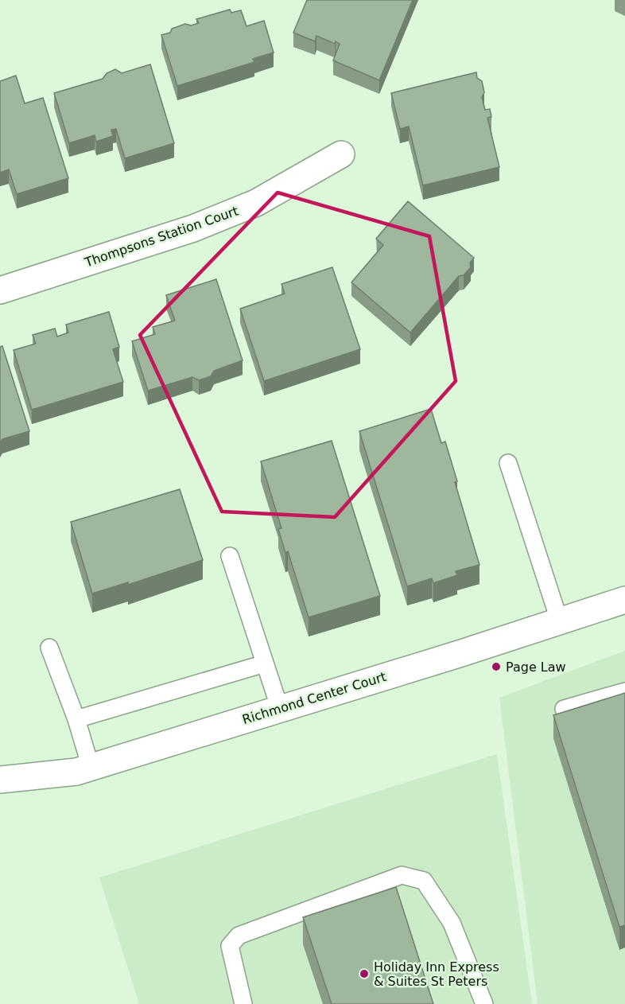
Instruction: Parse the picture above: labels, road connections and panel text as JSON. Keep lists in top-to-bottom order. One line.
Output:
{"streets":{"street":["Thompsons Station Court","Richmond Center Court"]},"places":["Page Law","Holiday Inn Express & Suites St Peters"]}
